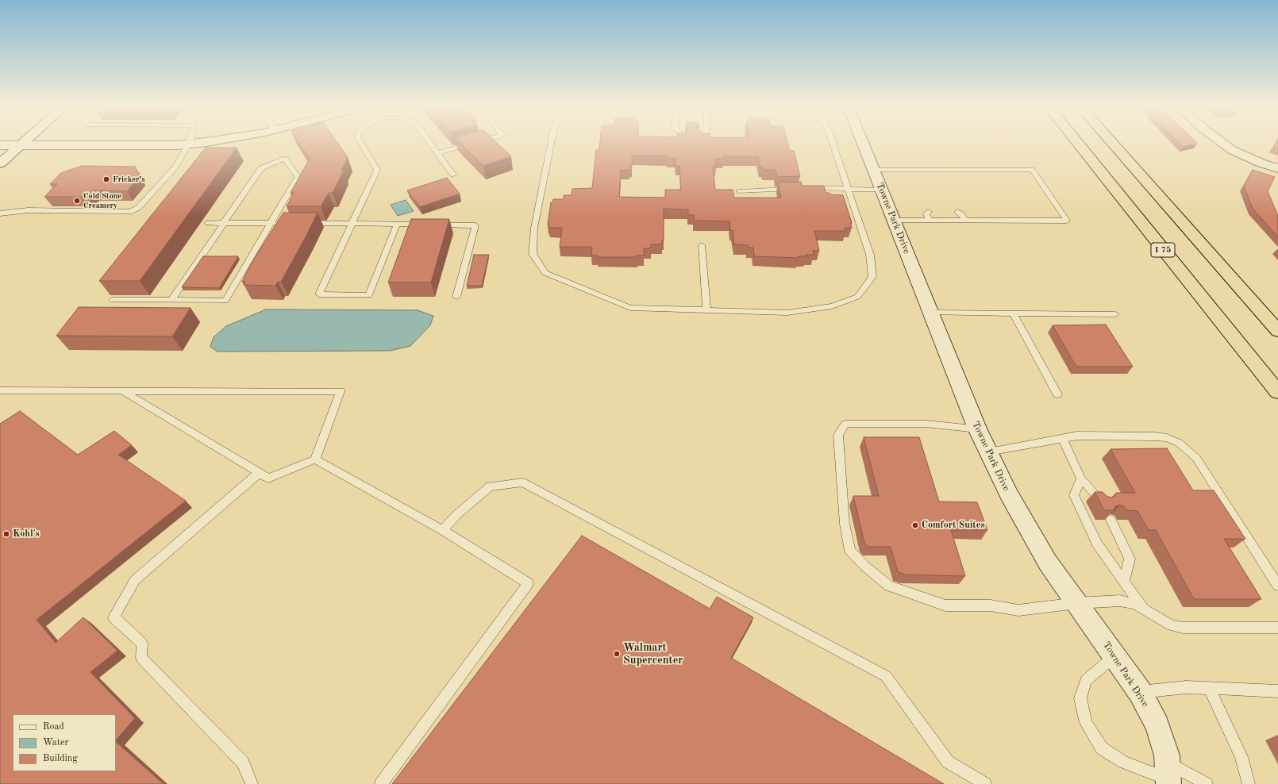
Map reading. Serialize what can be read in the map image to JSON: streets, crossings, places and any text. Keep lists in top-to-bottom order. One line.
{"streets":{"highway":["I 75"],"street":["Towne Park Drive"]},"places":["Fricker’s","Cold Stone Creamery","Comfort Suites","Kohl's","Walmart Supercenter"],"legend":["Road","Water","Building"]}
